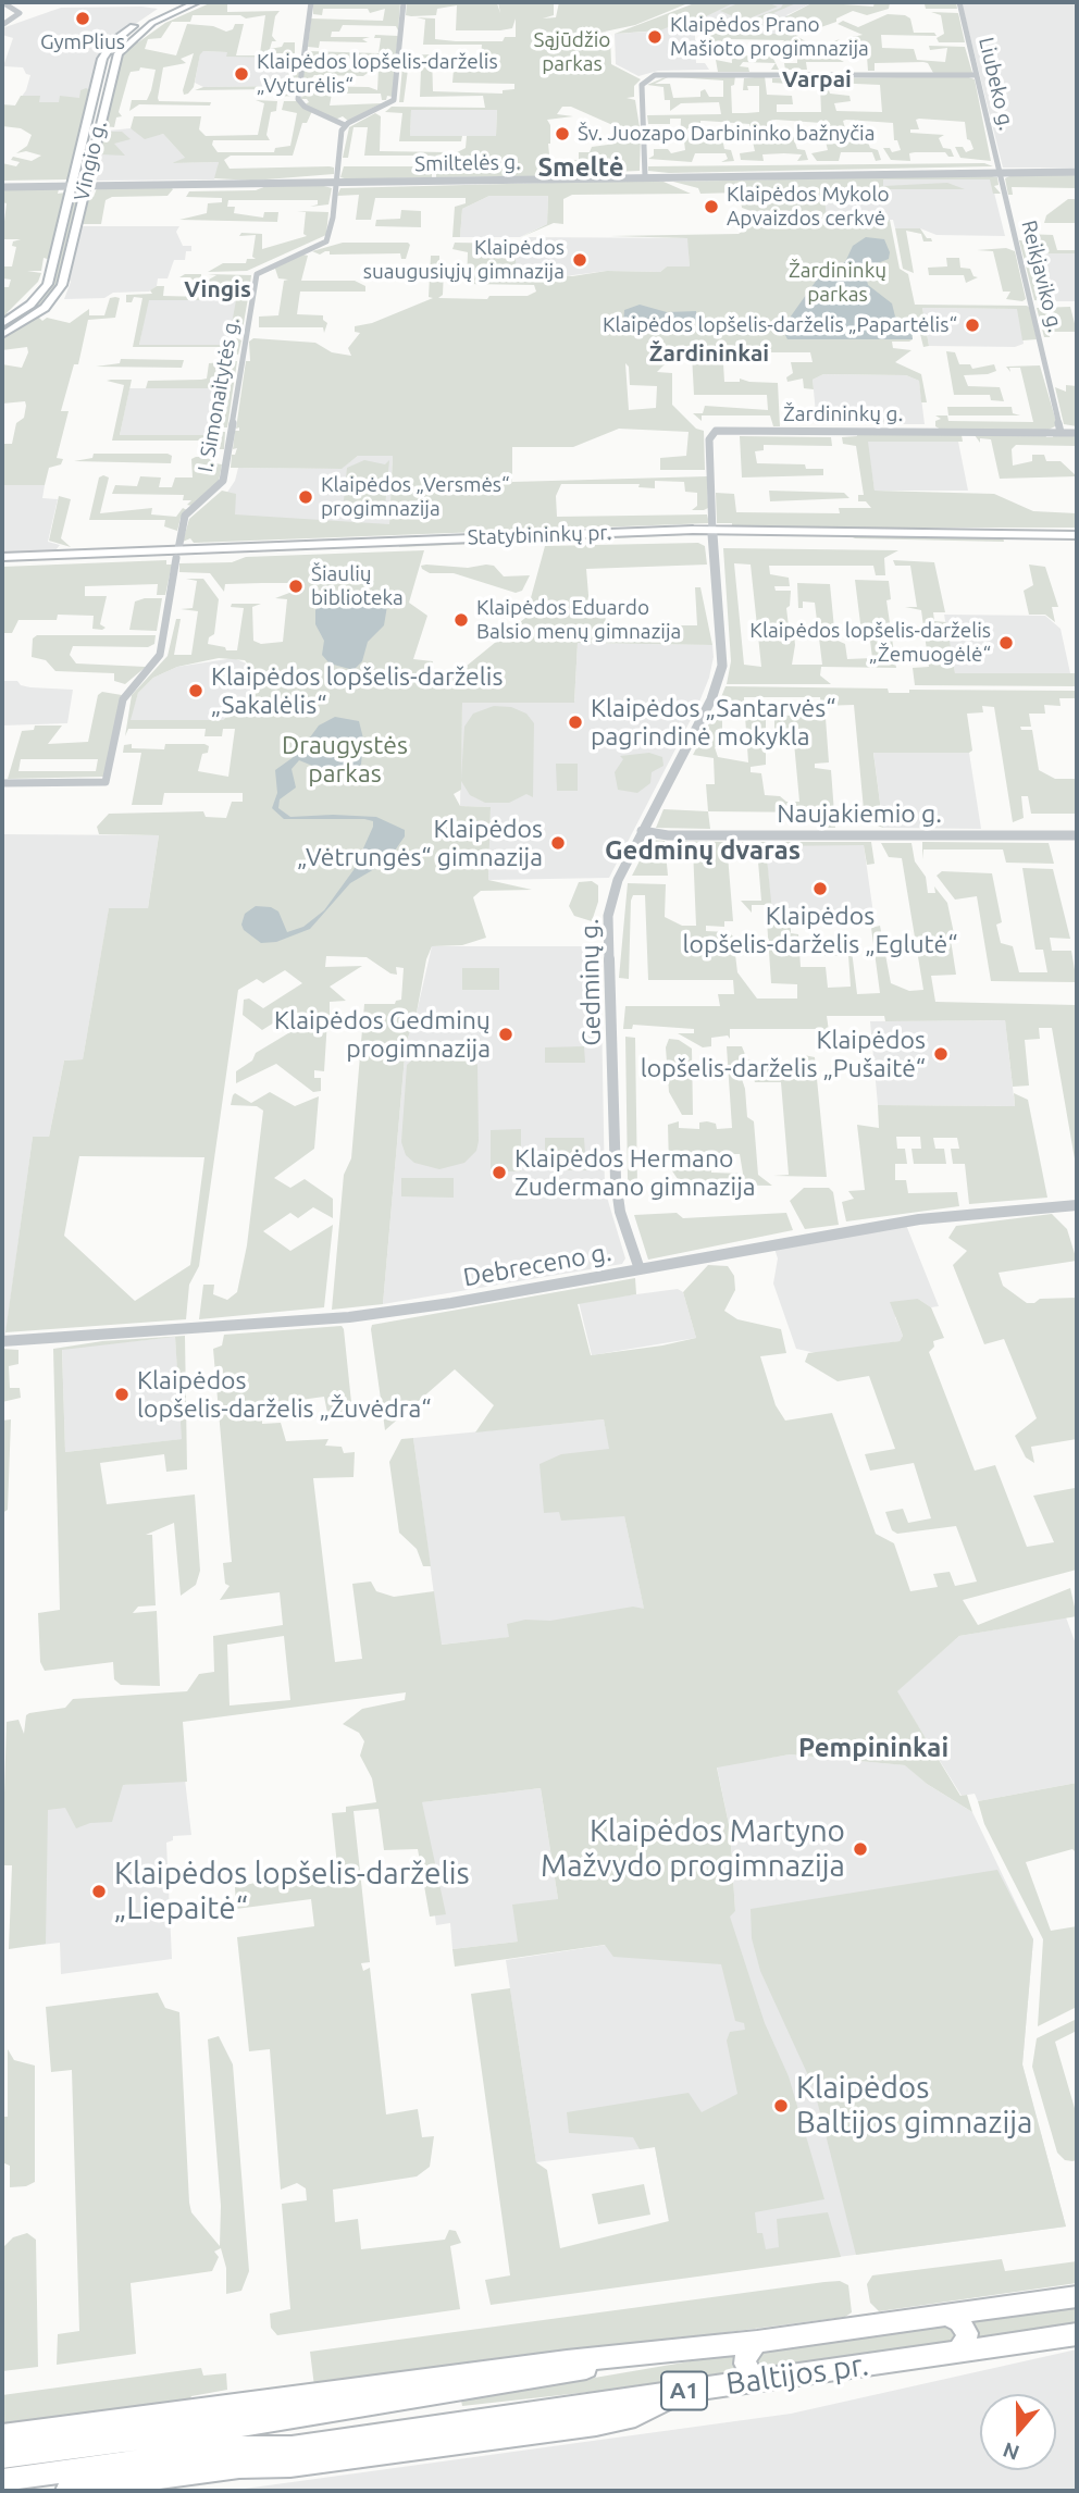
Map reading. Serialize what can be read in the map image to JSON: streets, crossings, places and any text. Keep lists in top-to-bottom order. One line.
{"streets":{"main road":["Vingio g.","Statybininkų pr.","Baltijos pr.","A1"],"street":["Liubeko g.","Smiltelės g.","Reikjaviko g.","I. Simonaitytės g.","Žardininkų g.","Naujakiemio g.","Gedminų g.","Debreceno g."]},"crossings":[["Liubeko g.","Smiltelės g."],["Liubeko g.","Reikjaviko g."],["Vingio g.","Smiltelės g."],["Smiltelės g.","Reikjaviko g."],["Smiltelės g.","I. Simonaitytės g."],["Reikjaviko g.","Žardininkų g."],["I. Simonaitytės g.","Statybininkų pr."],["Žardininkų g.","Statybininkų pr."],["Žardininkų g.","Gedminų g."],["Statybininkų pr.","Gedminų g."],["Naujakiemio g.","Gedminų g."],["Gedminų g.","Debreceno g."],["Baltijos pr.","A1"]],"districts":["Varpai","Smeltė","Vingis","Žardininkai","Gedminų dvaras","Pempininkai"],"parks":["Sąjūdžio parkas","Žardininkų parkas","Draugystės parkas"],"places":["GymPlius","Klaipėdos Prano Mašioto progimnazija","Klaipėdos lopšelis-darželis „Vyturėlis“","Šv. Juozapo Darbininko bažnyčia","Klaipėdos Mykolo Apvaizdos cerkvė","Klaipėdos suaugusiųjų gimnazija","Klaipėdos lopšelis-darželis „Papartėlis“","Klaipėdos „Versmės“ progimnazija","Šiaulių biblioteka","Klaipėdos Eduardo Balsio menų gimnazija","Klaipėdos lopšelis-darželis „Žemuogėlė“","Klaipėdos lopšelis-darželis „Sakalėlis“","Klaipėdos „Santarvės“ pagrindinė mokykla","Klaipėdos „Vėtrungės“ gimnazija","Klaipėdos lopšelis-darželis „Eglutė“","Klaipėdos Gedminų progimnazija","Klaipėdos lopšelis-darželis „Pušaitė“","Klaipėdos Hermano Zudermano gimnazija","Klaipėdos lopšelis-darželis „Žuvėdra“","Klaipėdos Martyno Mažvydo progimnazija","Klaipėdos lopšelis-darželis „Liepaitė“","Klaipėdos Baltijos gimnazija"],"north":"bottom"}
